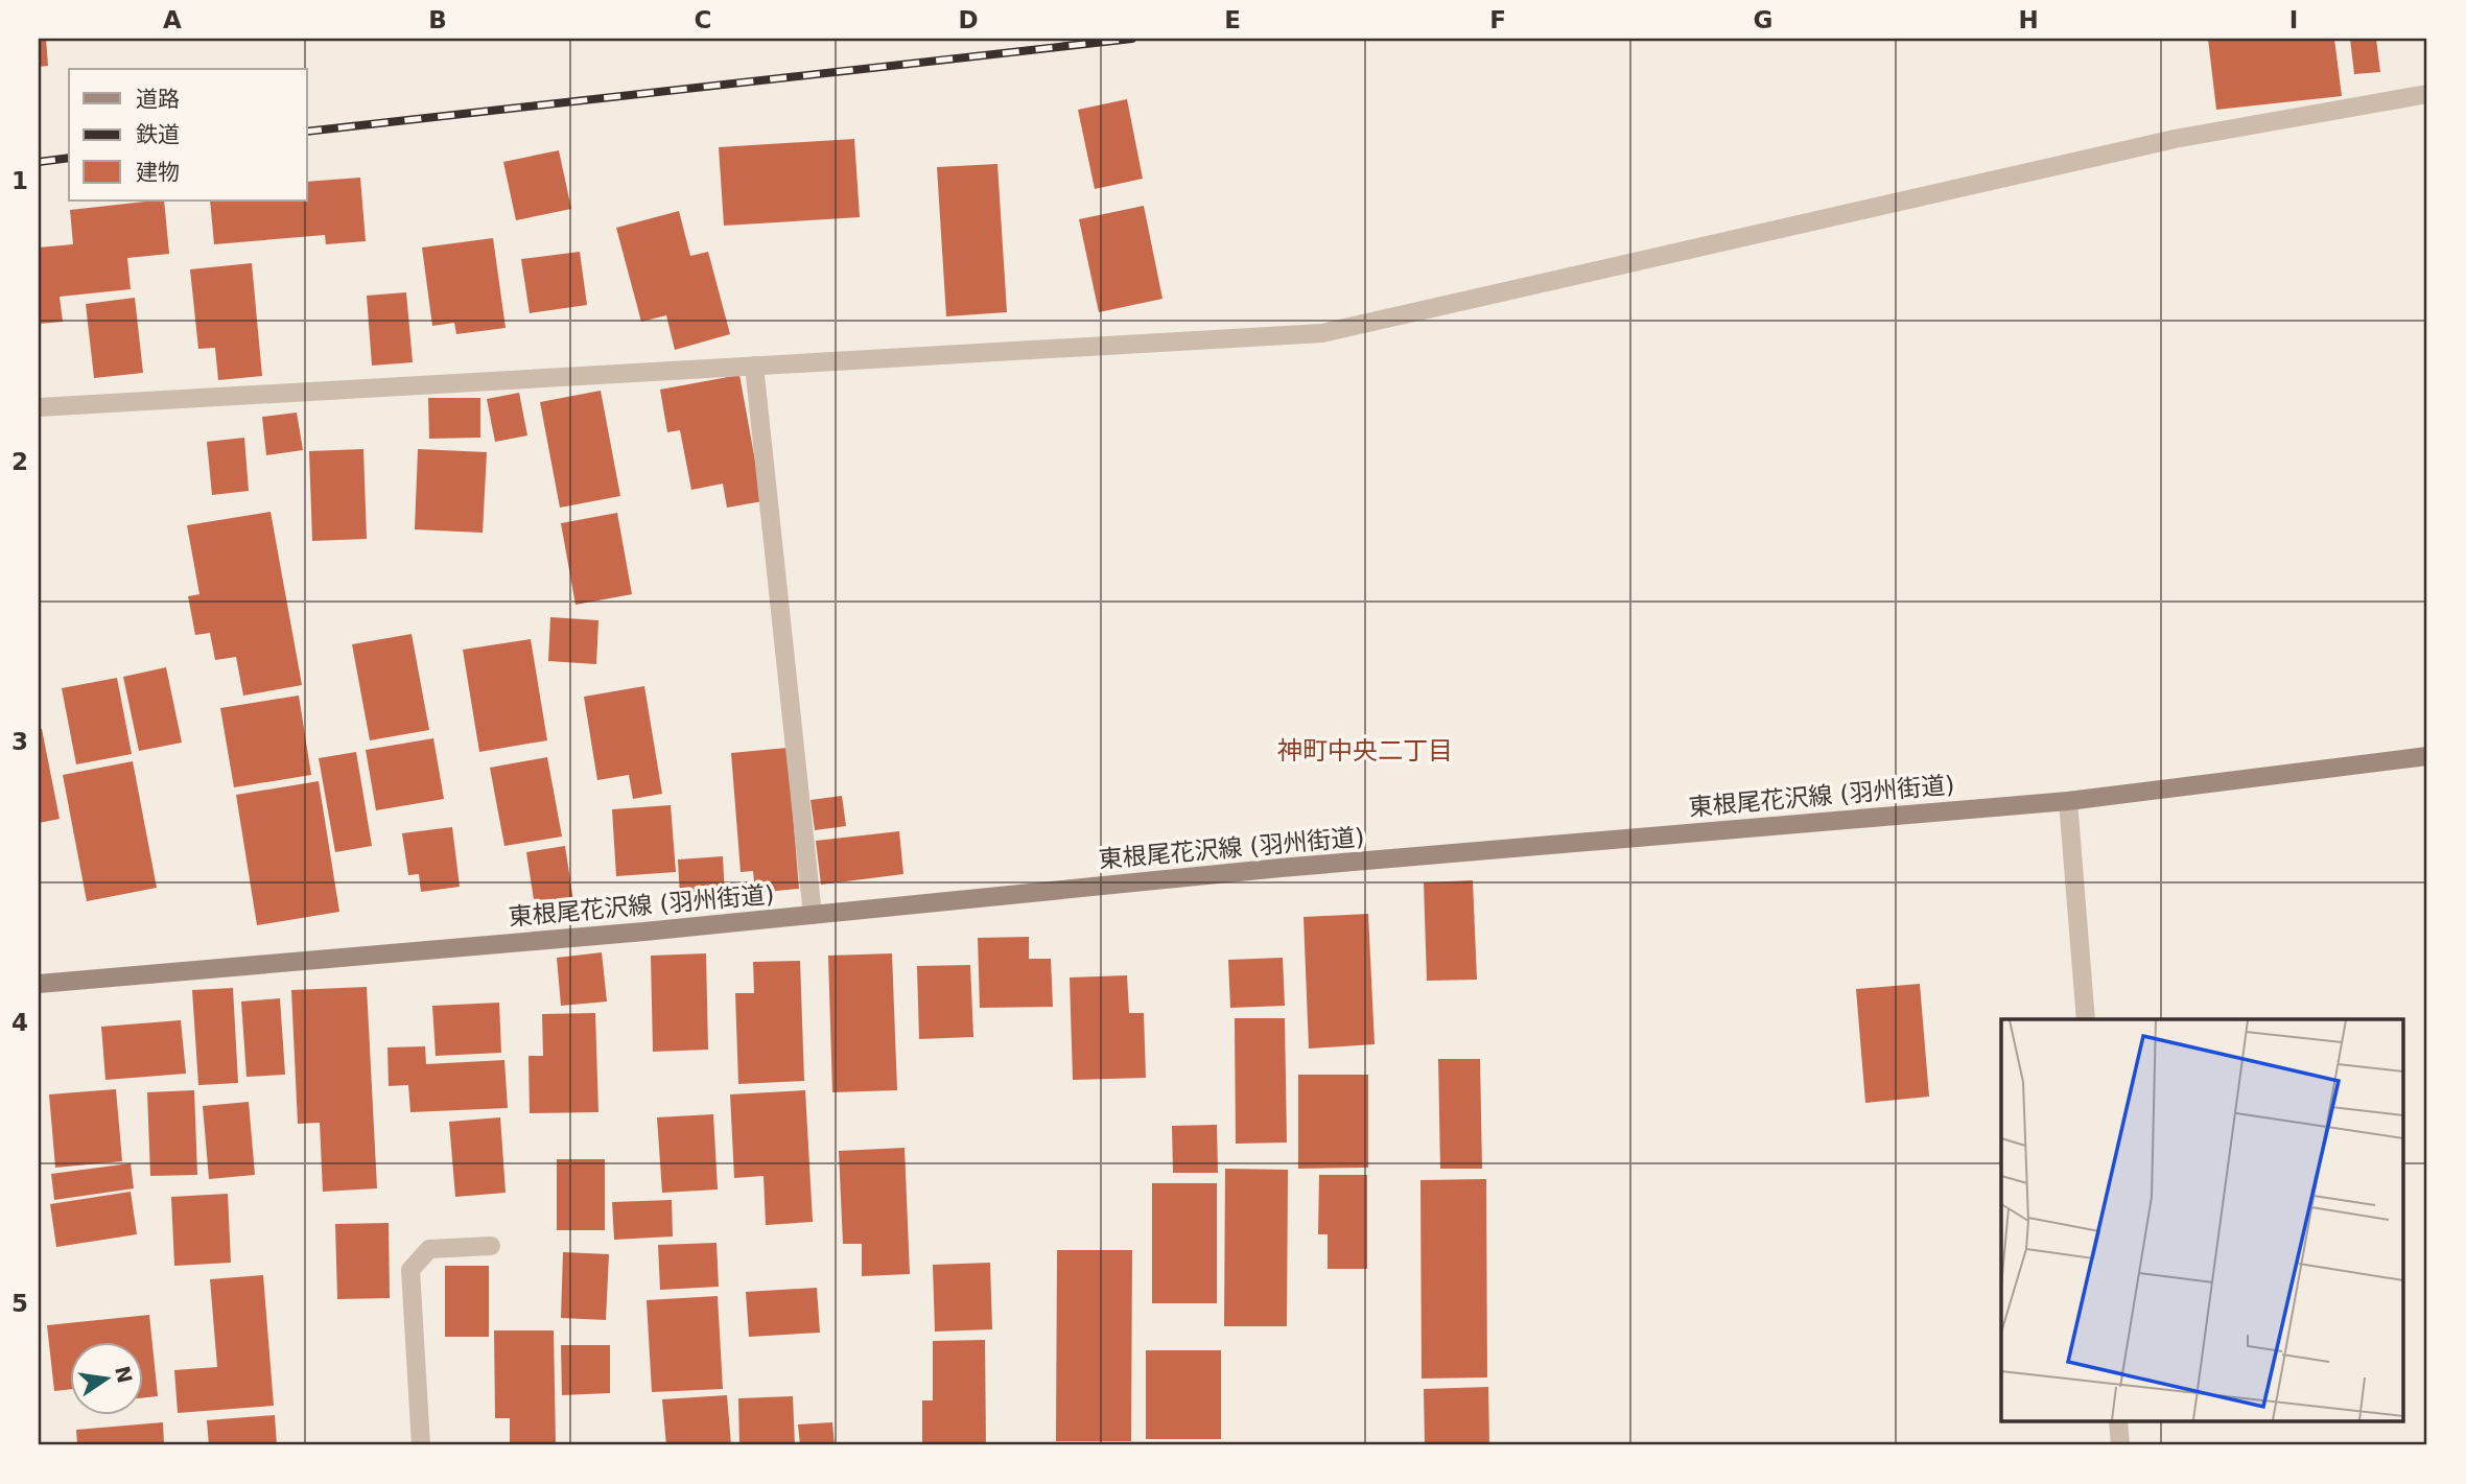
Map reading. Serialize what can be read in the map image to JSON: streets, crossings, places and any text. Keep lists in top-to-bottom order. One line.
{"streets":{"main road":["東根尾花沢線 (羽州街道)"]},"districts":["神町中央二丁目"],"legend":["道路","鉄道","建物"],"north":"right","grid":{"columns":["A","B","C","D","E","F","G","H","I"],"rows":["1","2","3","4","5"]}}
